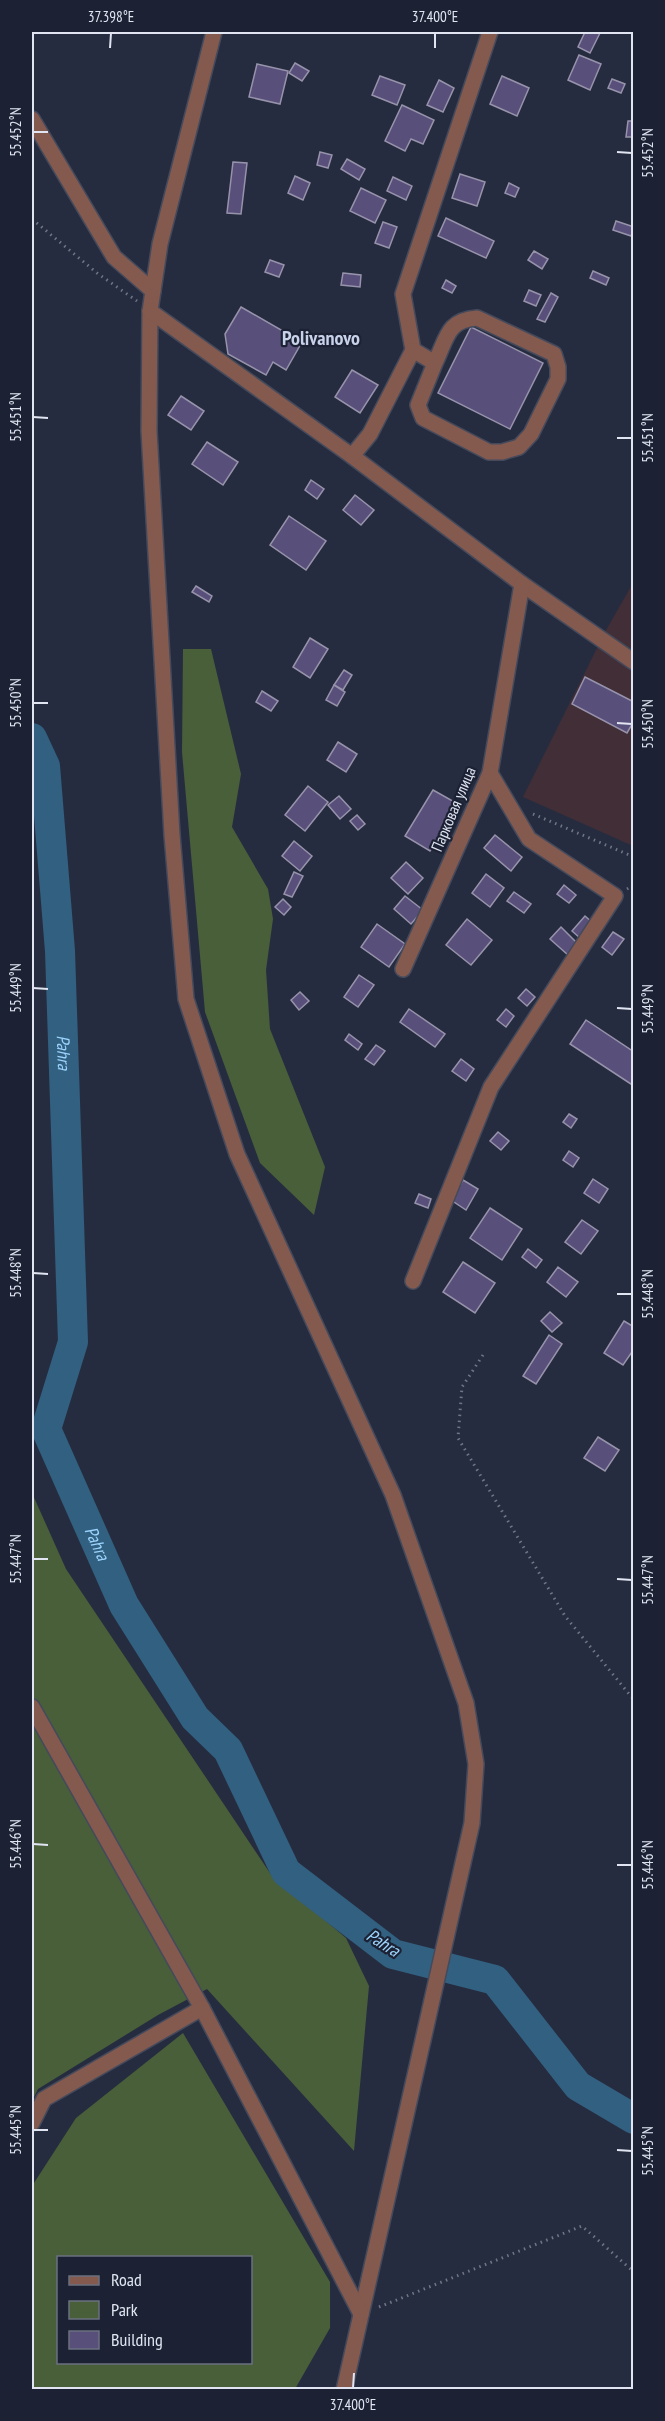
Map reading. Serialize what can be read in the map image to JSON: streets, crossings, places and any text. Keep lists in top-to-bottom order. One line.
{"streets":{"street":["Парковая улица"]},"districts":["Polivanovo"],"water":["Pahra"],"legend":["Road","Park","Building"],"coordinates":["37.398°E","37.400°E","55.452°N","55.451°N","55.450°N","55.449°N","55.448°N","55.447°N","55.446°N","55.445°N"]}
